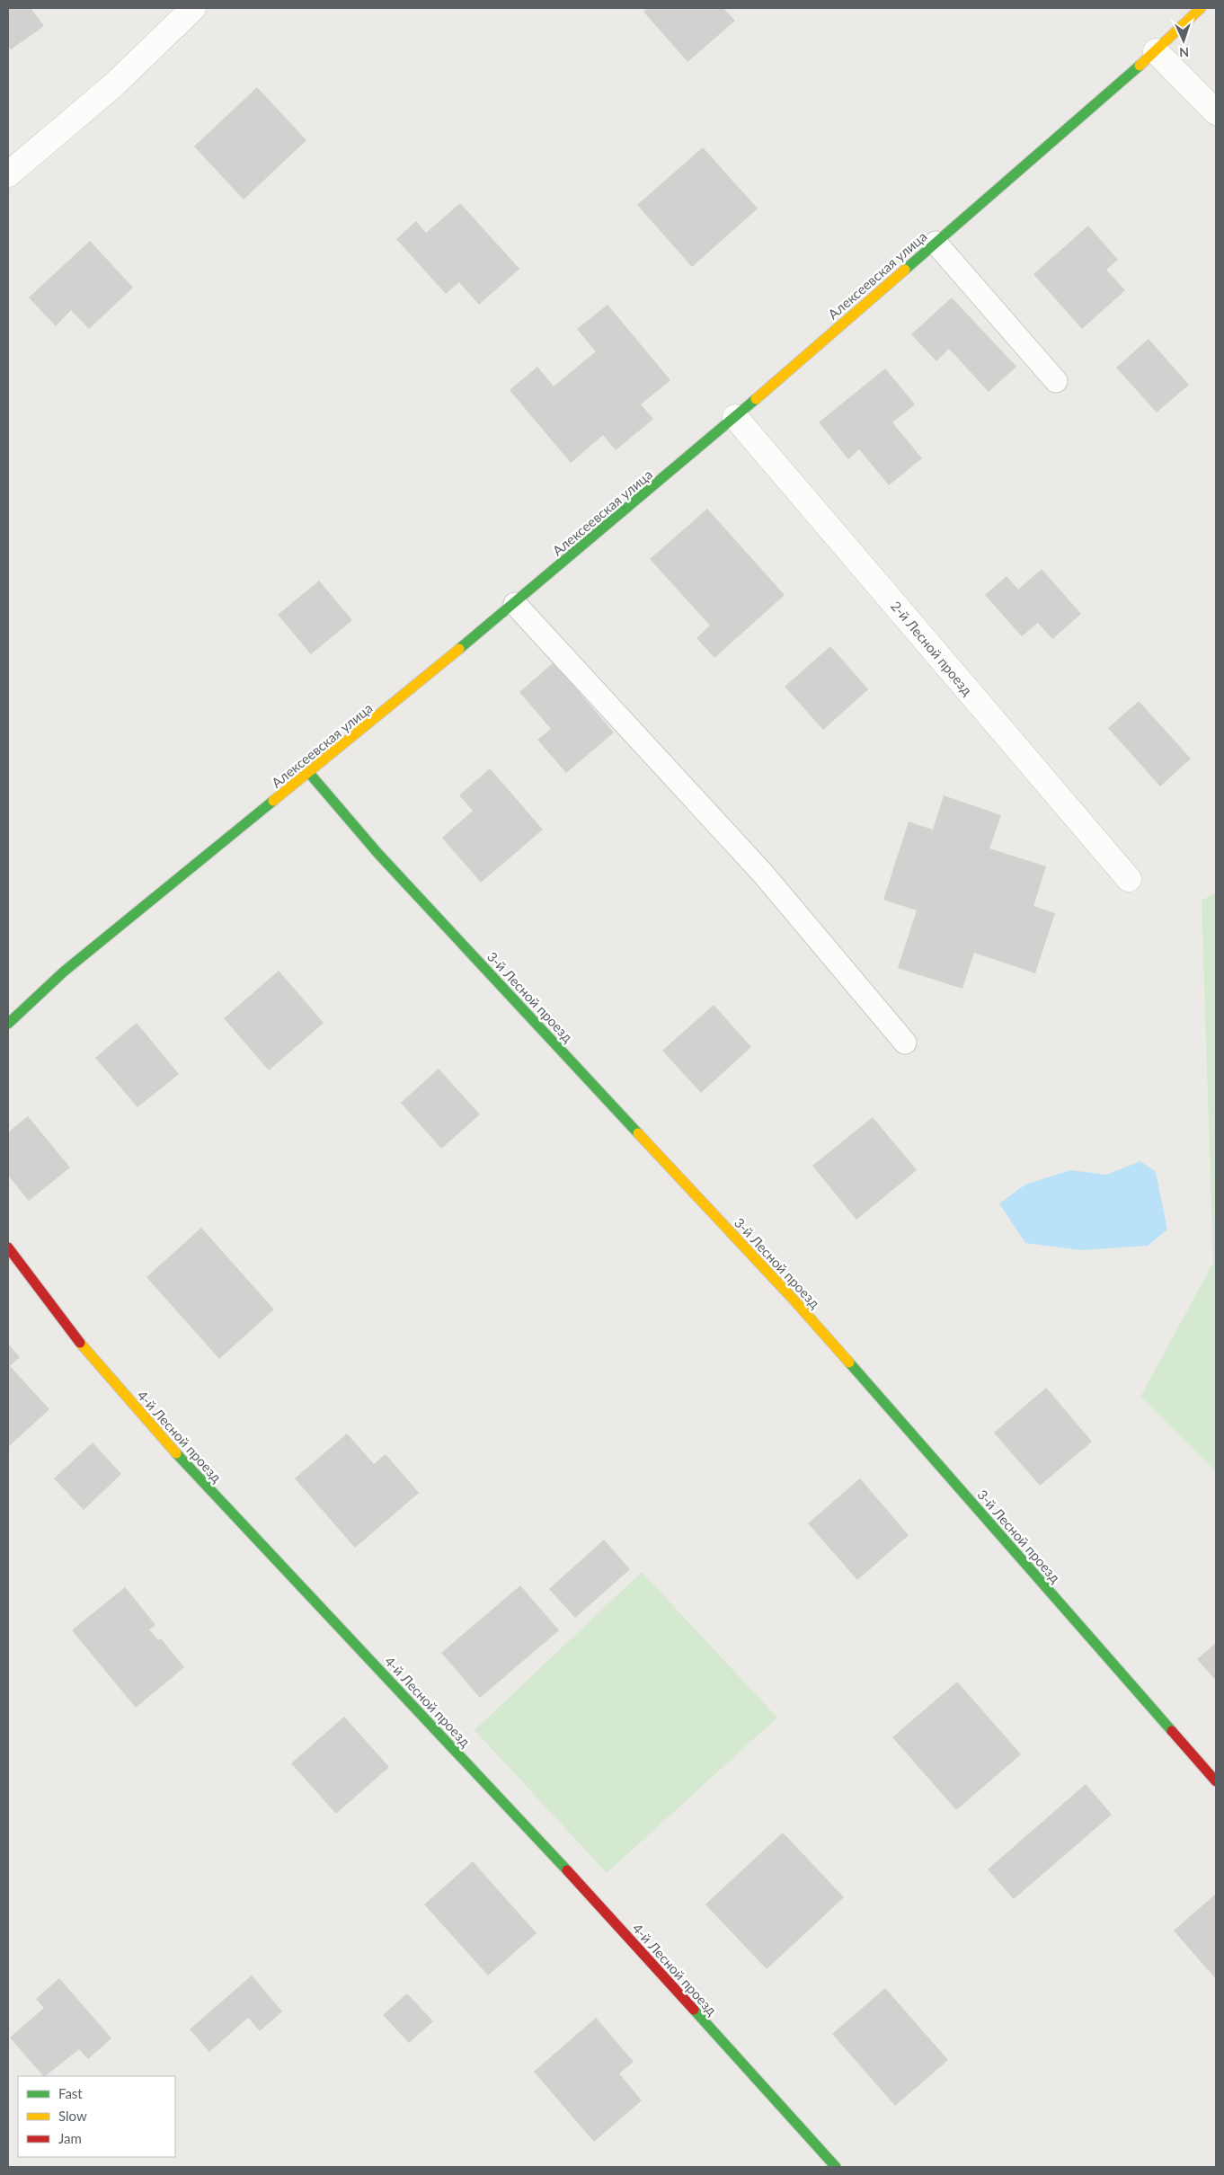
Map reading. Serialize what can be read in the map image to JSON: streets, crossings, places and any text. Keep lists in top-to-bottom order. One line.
{"streets":{"street":["Алексеевская улица","2-й Лесной проезд","3-й Лесной проезд","4-й Лесной проезд"]},"crossings":[["Алексеевская улица","2-й Лесной проезд"],["Алексеевская улица","3-й Лесной проезд"]],"legend":["Fast","Slow","Jam"],"north":"bottom"}
